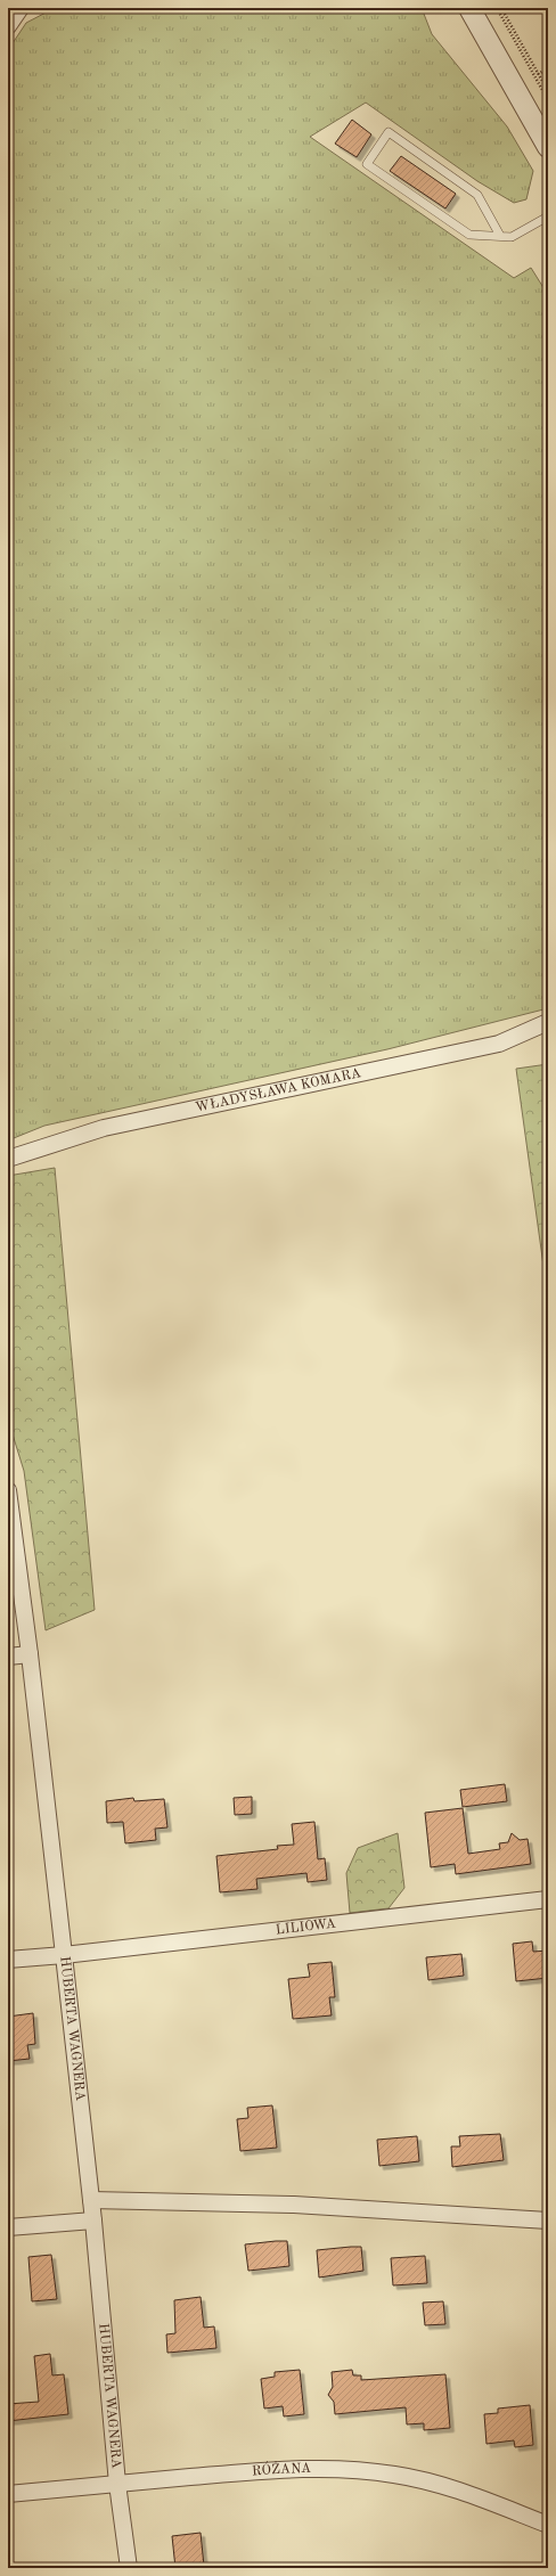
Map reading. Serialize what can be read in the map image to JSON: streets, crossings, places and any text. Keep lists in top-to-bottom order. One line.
{"streets":{"street":["WŁADYSŁAWA KOMARA","LILIOWA","HUBERTA WAGNERA","RÓŻANA"]},"crossings":[["LILIOWA","HUBERTA WAGNERA"],["HUBERTA WAGNERA","RÓŻANA"]]}
